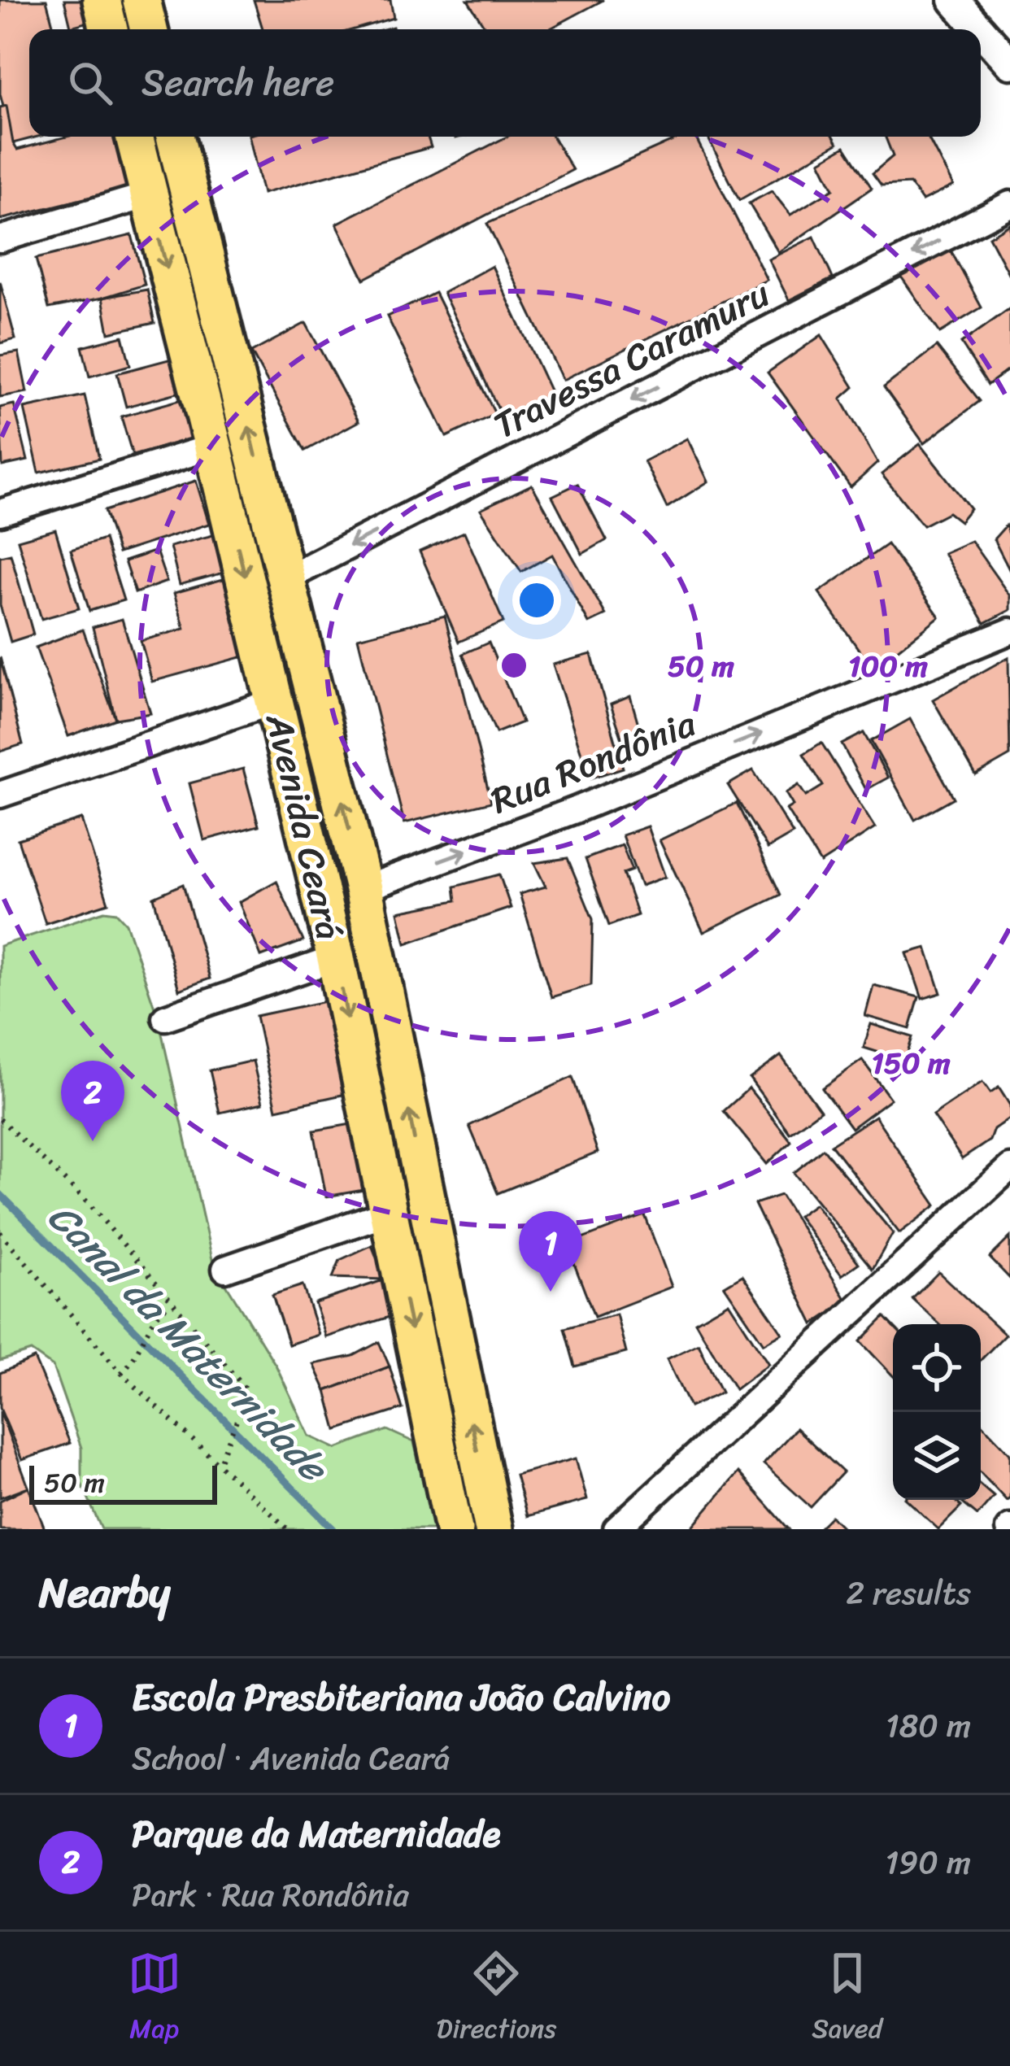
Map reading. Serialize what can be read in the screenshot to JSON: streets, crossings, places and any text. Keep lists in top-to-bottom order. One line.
{"streets":{"main road":["Avenida Ceará"],"street":["Travessa Caramuru","Rua Rondônia"]},"crossings":[["Travessa Caramuru","Avenida Ceará"],["Rua Rondônia","Avenida Ceará"]],"one_way":["Travessa Caramuru","Rua Rondônia"],"water":["Canal da Maternidade"],"scale_bar":"50 m","page":{"search":"Search here","pins":["2","1"],"scale":"50 m","heading":["Nearby","2 results"],"list":[{"mark":"1","name":"Escola Presbiteriana João Calvino","note":"School · Avenida Ceará","value":"180 m"},{"mark":"2","name":"Parque da Maternidade","note":"Park · Rua Rondônia","value":"190 m"}],"nav":["Map","Directions","Saved"]},"rings":["50 m","100 m","150 m"]}
